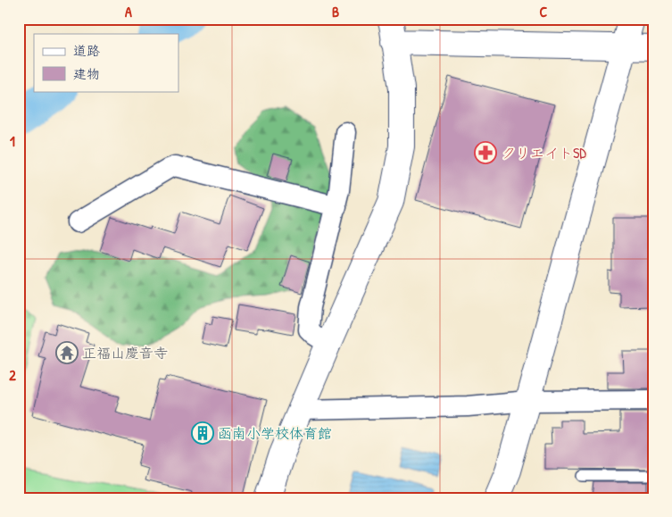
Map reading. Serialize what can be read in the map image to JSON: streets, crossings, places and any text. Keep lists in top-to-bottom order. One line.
{"places":{"pharmacy":["クリエイトSD"],"temple":["正福山慶音寺"],"building":["函南小学校体育館"]},"legend":["道路","建物"],"grid":{"columns":["A","B","C"],"rows":["1","2"]}}
